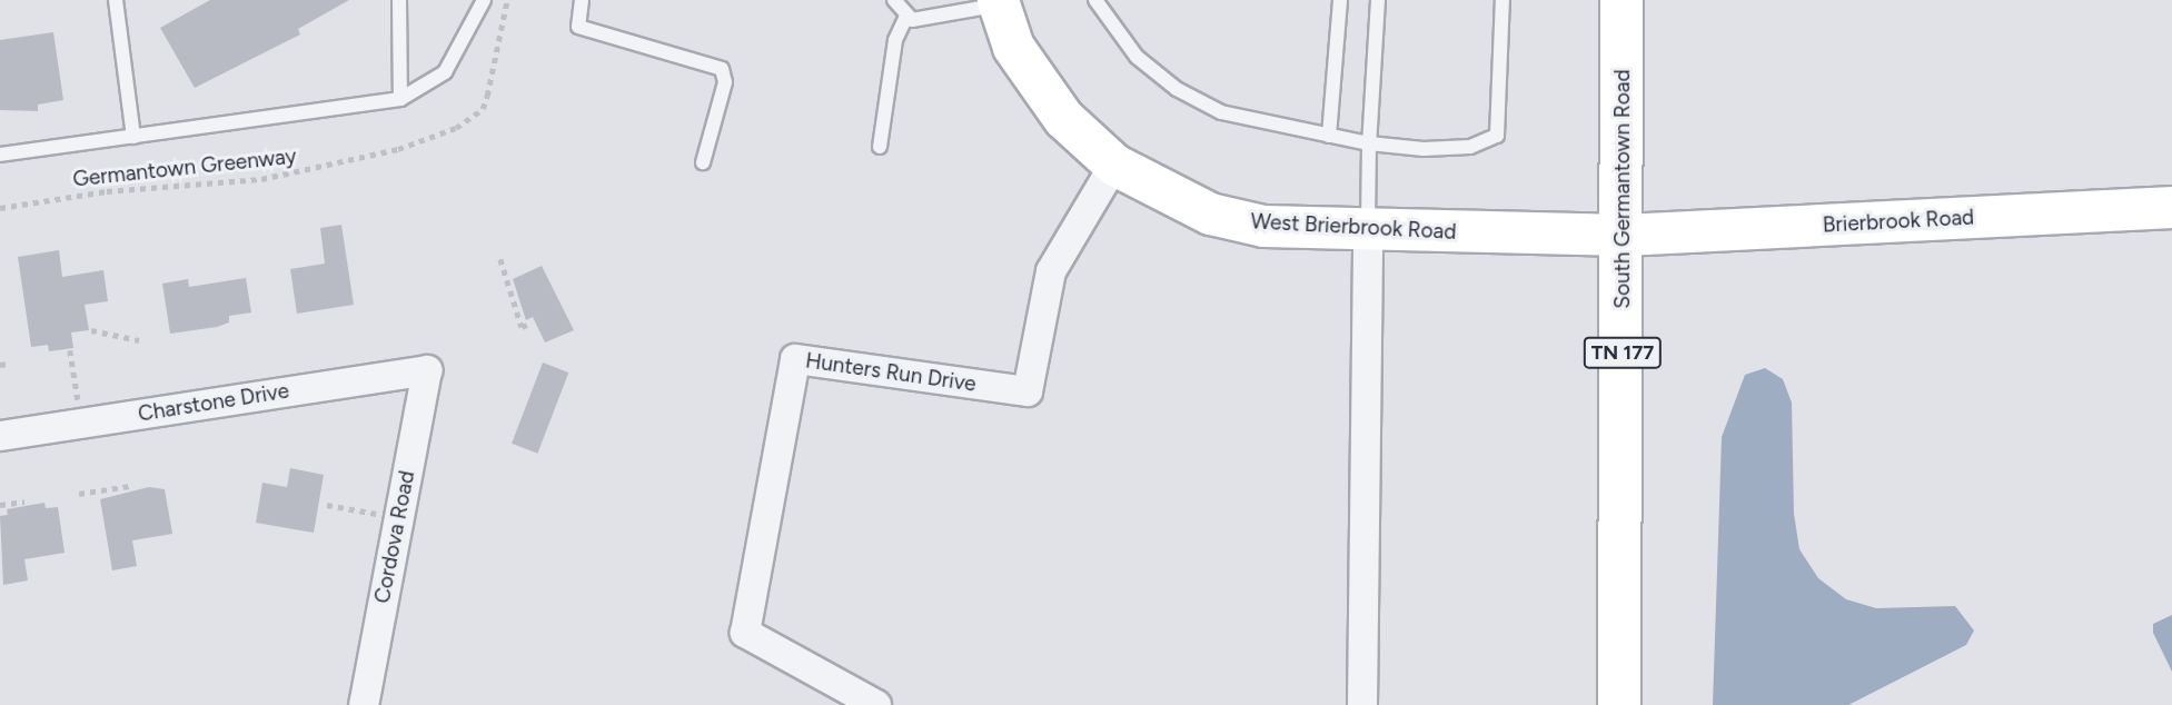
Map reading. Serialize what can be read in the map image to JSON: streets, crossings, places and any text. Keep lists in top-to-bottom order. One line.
{"streets":{"main road":["South Germantown Road","TN 177"],"street":["Brierbrook Road","West Brierbrook Road","Hunters Run Drive","Charstone Drive","Cordova Road"],"path":["Germantown Greenway"]},"crossings":[["South Germantown Road","Brierbrook Road"],["South Germantown Road","West Brierbrook Road"],["Brierbrook Road","West Brierbrook Road"],["West Brierbrook Road","Hunters Run Drive"],["Charstone Drive","Cordova Road"]]}
